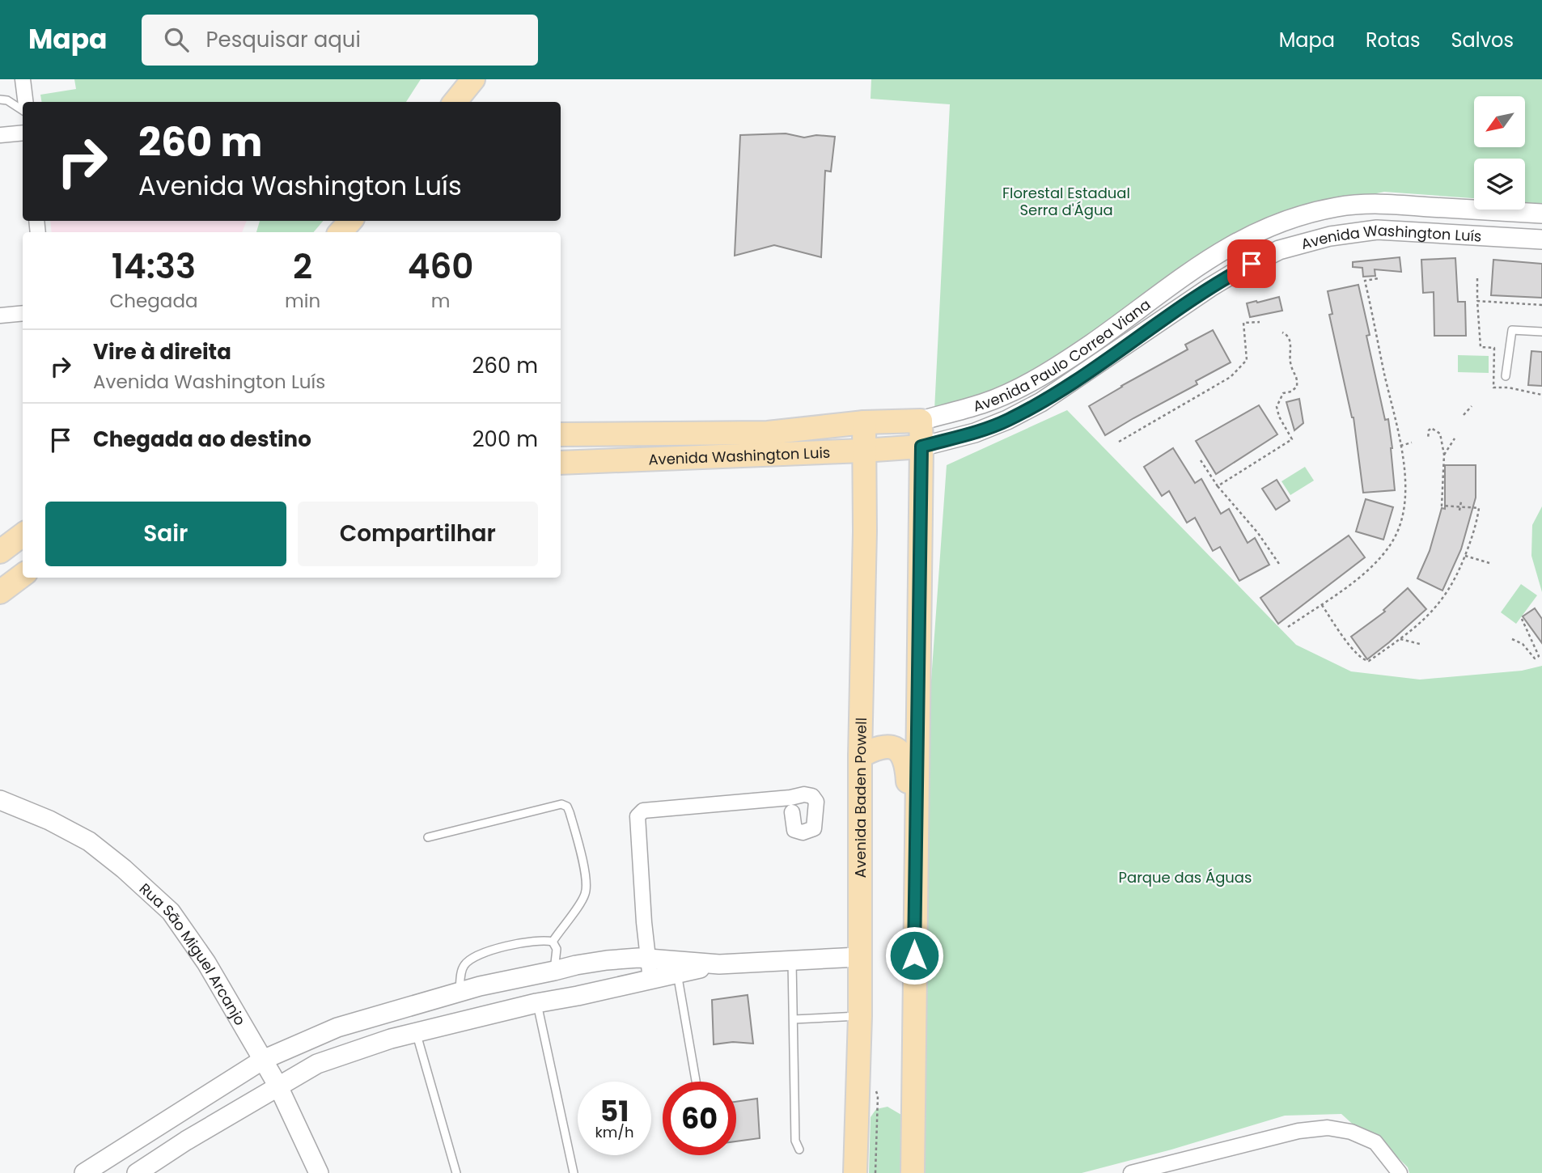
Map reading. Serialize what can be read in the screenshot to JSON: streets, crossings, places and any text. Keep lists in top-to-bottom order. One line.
{"streets":{"main road":["Avenida Paulo Correa Viana","Avenida Washington Luis","Avenida Baden Powell"],"street":["Avenida Washington Luís","Rua São Miguel Arcanjo"]},"crossings":[["Avenida Washington Luís","Avenida Washington Luis"],["Avenida Paulo Correa Viana","Avenida Baden Powell"],["Avenida Washington Luis","Avenida Baden Powell"]],"parks":["Florestal Estadual Serra d'Água","Parque das Águas"],"north":"bottom left","page":{"header":"Mapa","search":"Pesquisar aqui","nav":["Mapa","Rotas","Salvos"],"turn":["260 m","Avenida Washington Luís"],"eta":["14:33","Chegada","2","min","460","m"],"list":[{"name":"Vire à direita","note":"Avenida Washington Luís","value":"260 m"},{"name":"Chegada ao destino","value":"200 m"}],"buttons":["Sair","Compartilhar"],"speed":"51 km/h","limit":"60"}}
